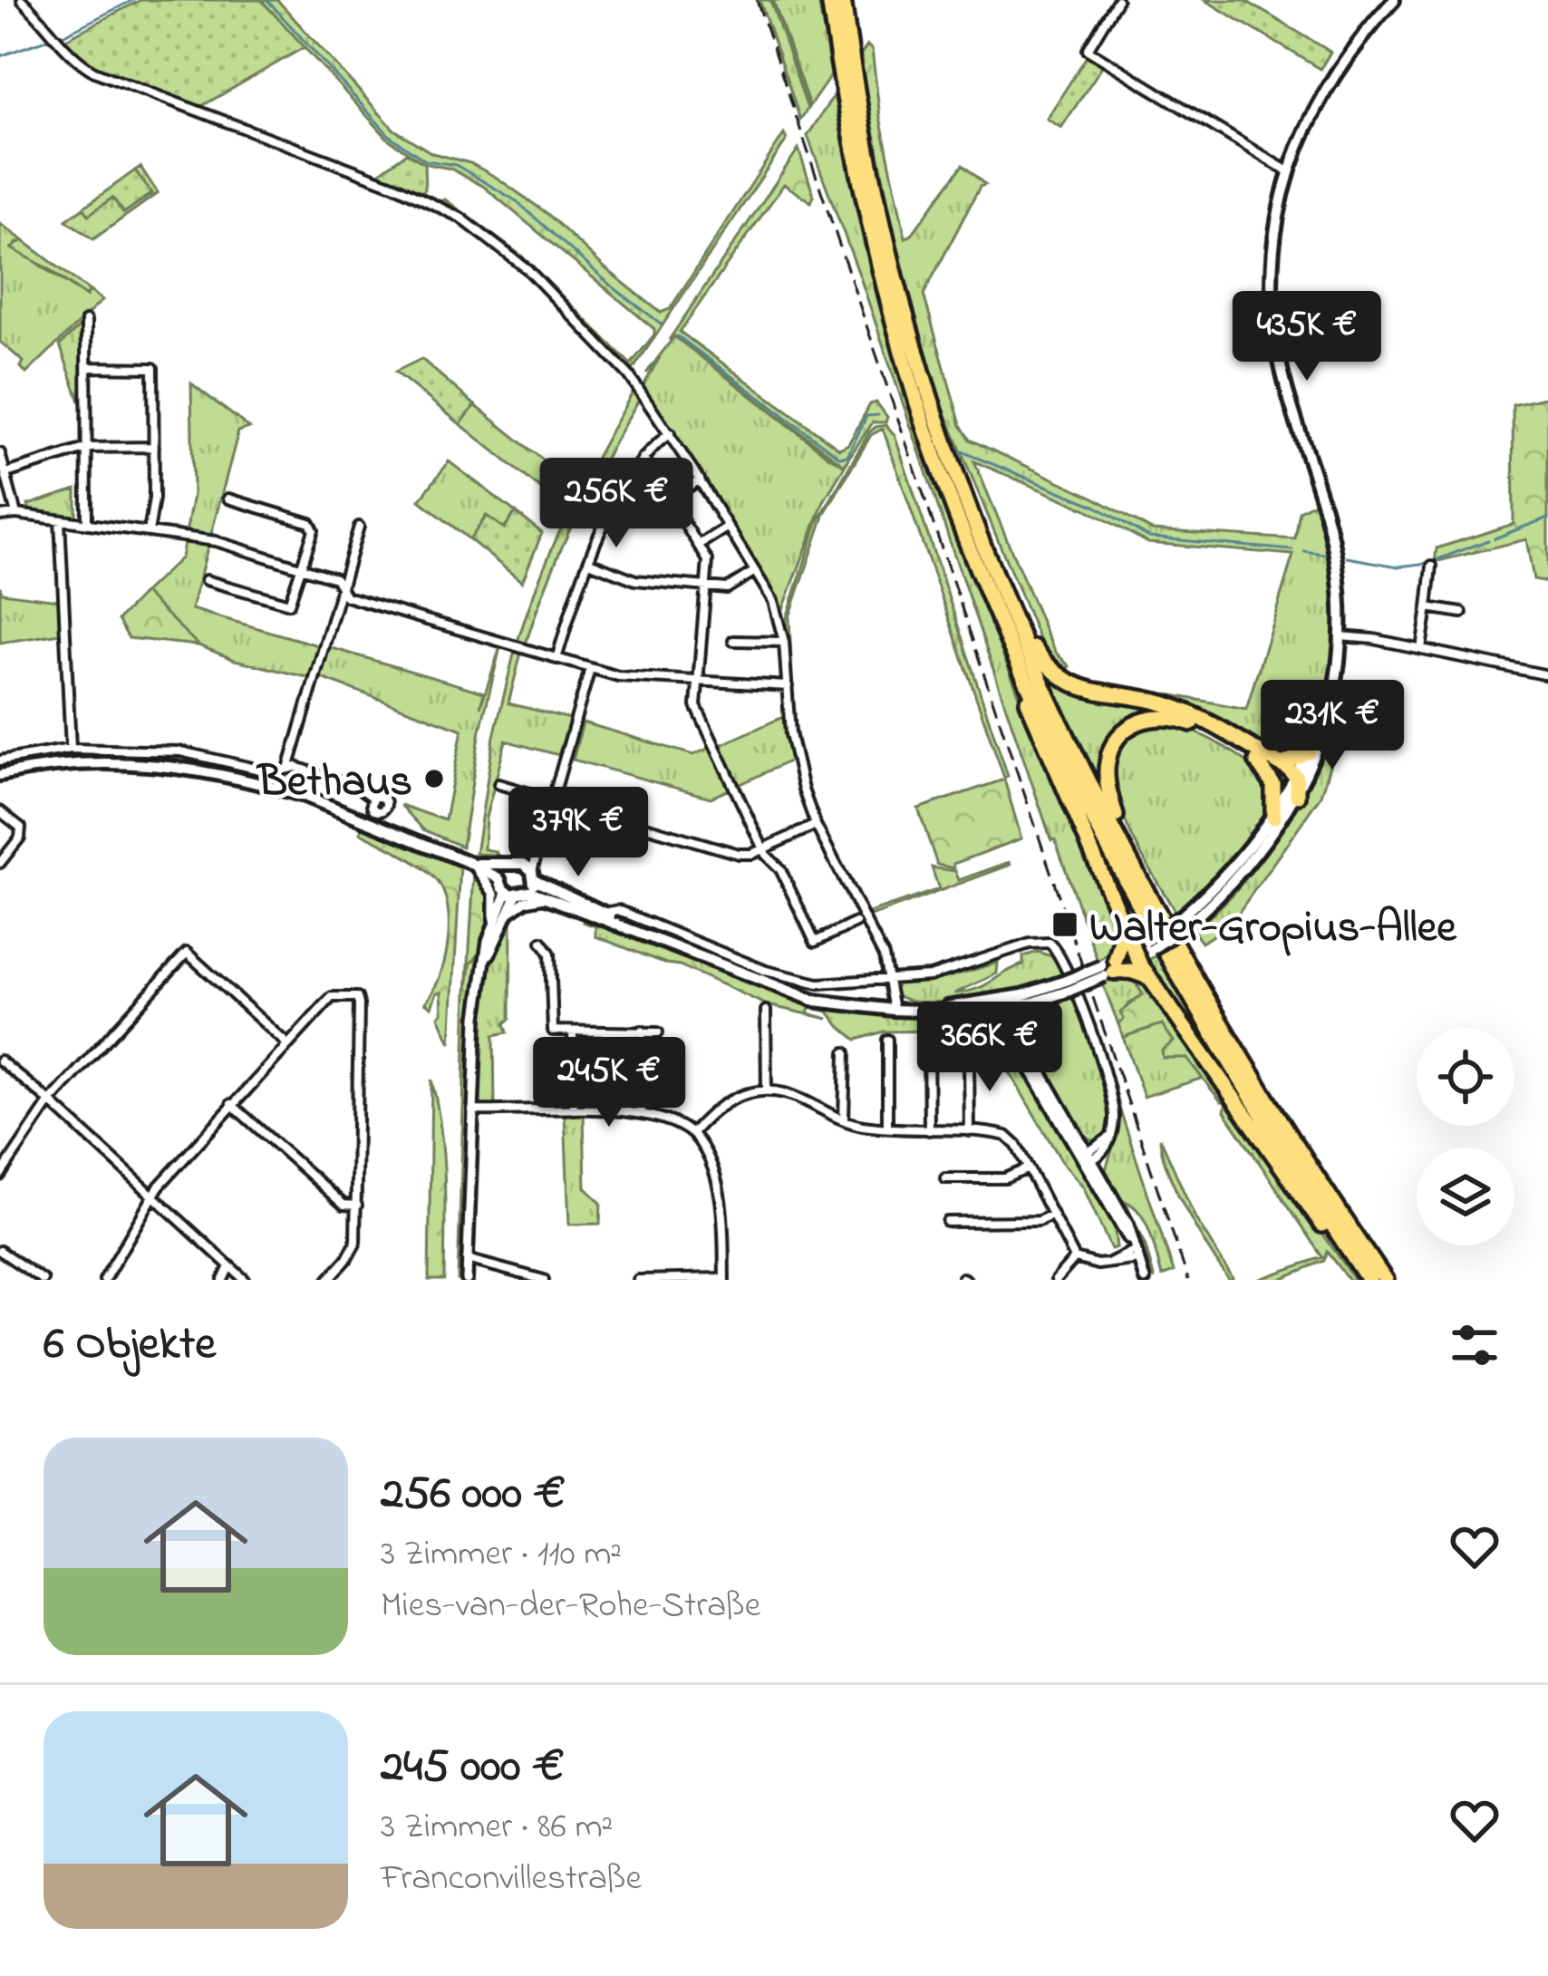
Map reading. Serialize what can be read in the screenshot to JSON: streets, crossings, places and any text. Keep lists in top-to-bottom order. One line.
{"places":{"other":["Bethaus"],"transit":["Walter-Gropius-Allee"]},"page":{"price":["435K €","256K €","231K €","379K €","366K €","245K €"],"heading":"6 Objekte","list":[{"name":"256 000 €","note":"3 Zimmer · 110 m² · Mies-van-der-Rohe-Straße"},{"name":"245 000 €","note":"3 Zimmer · 86 m² · Franconvillestraße"}]}}
